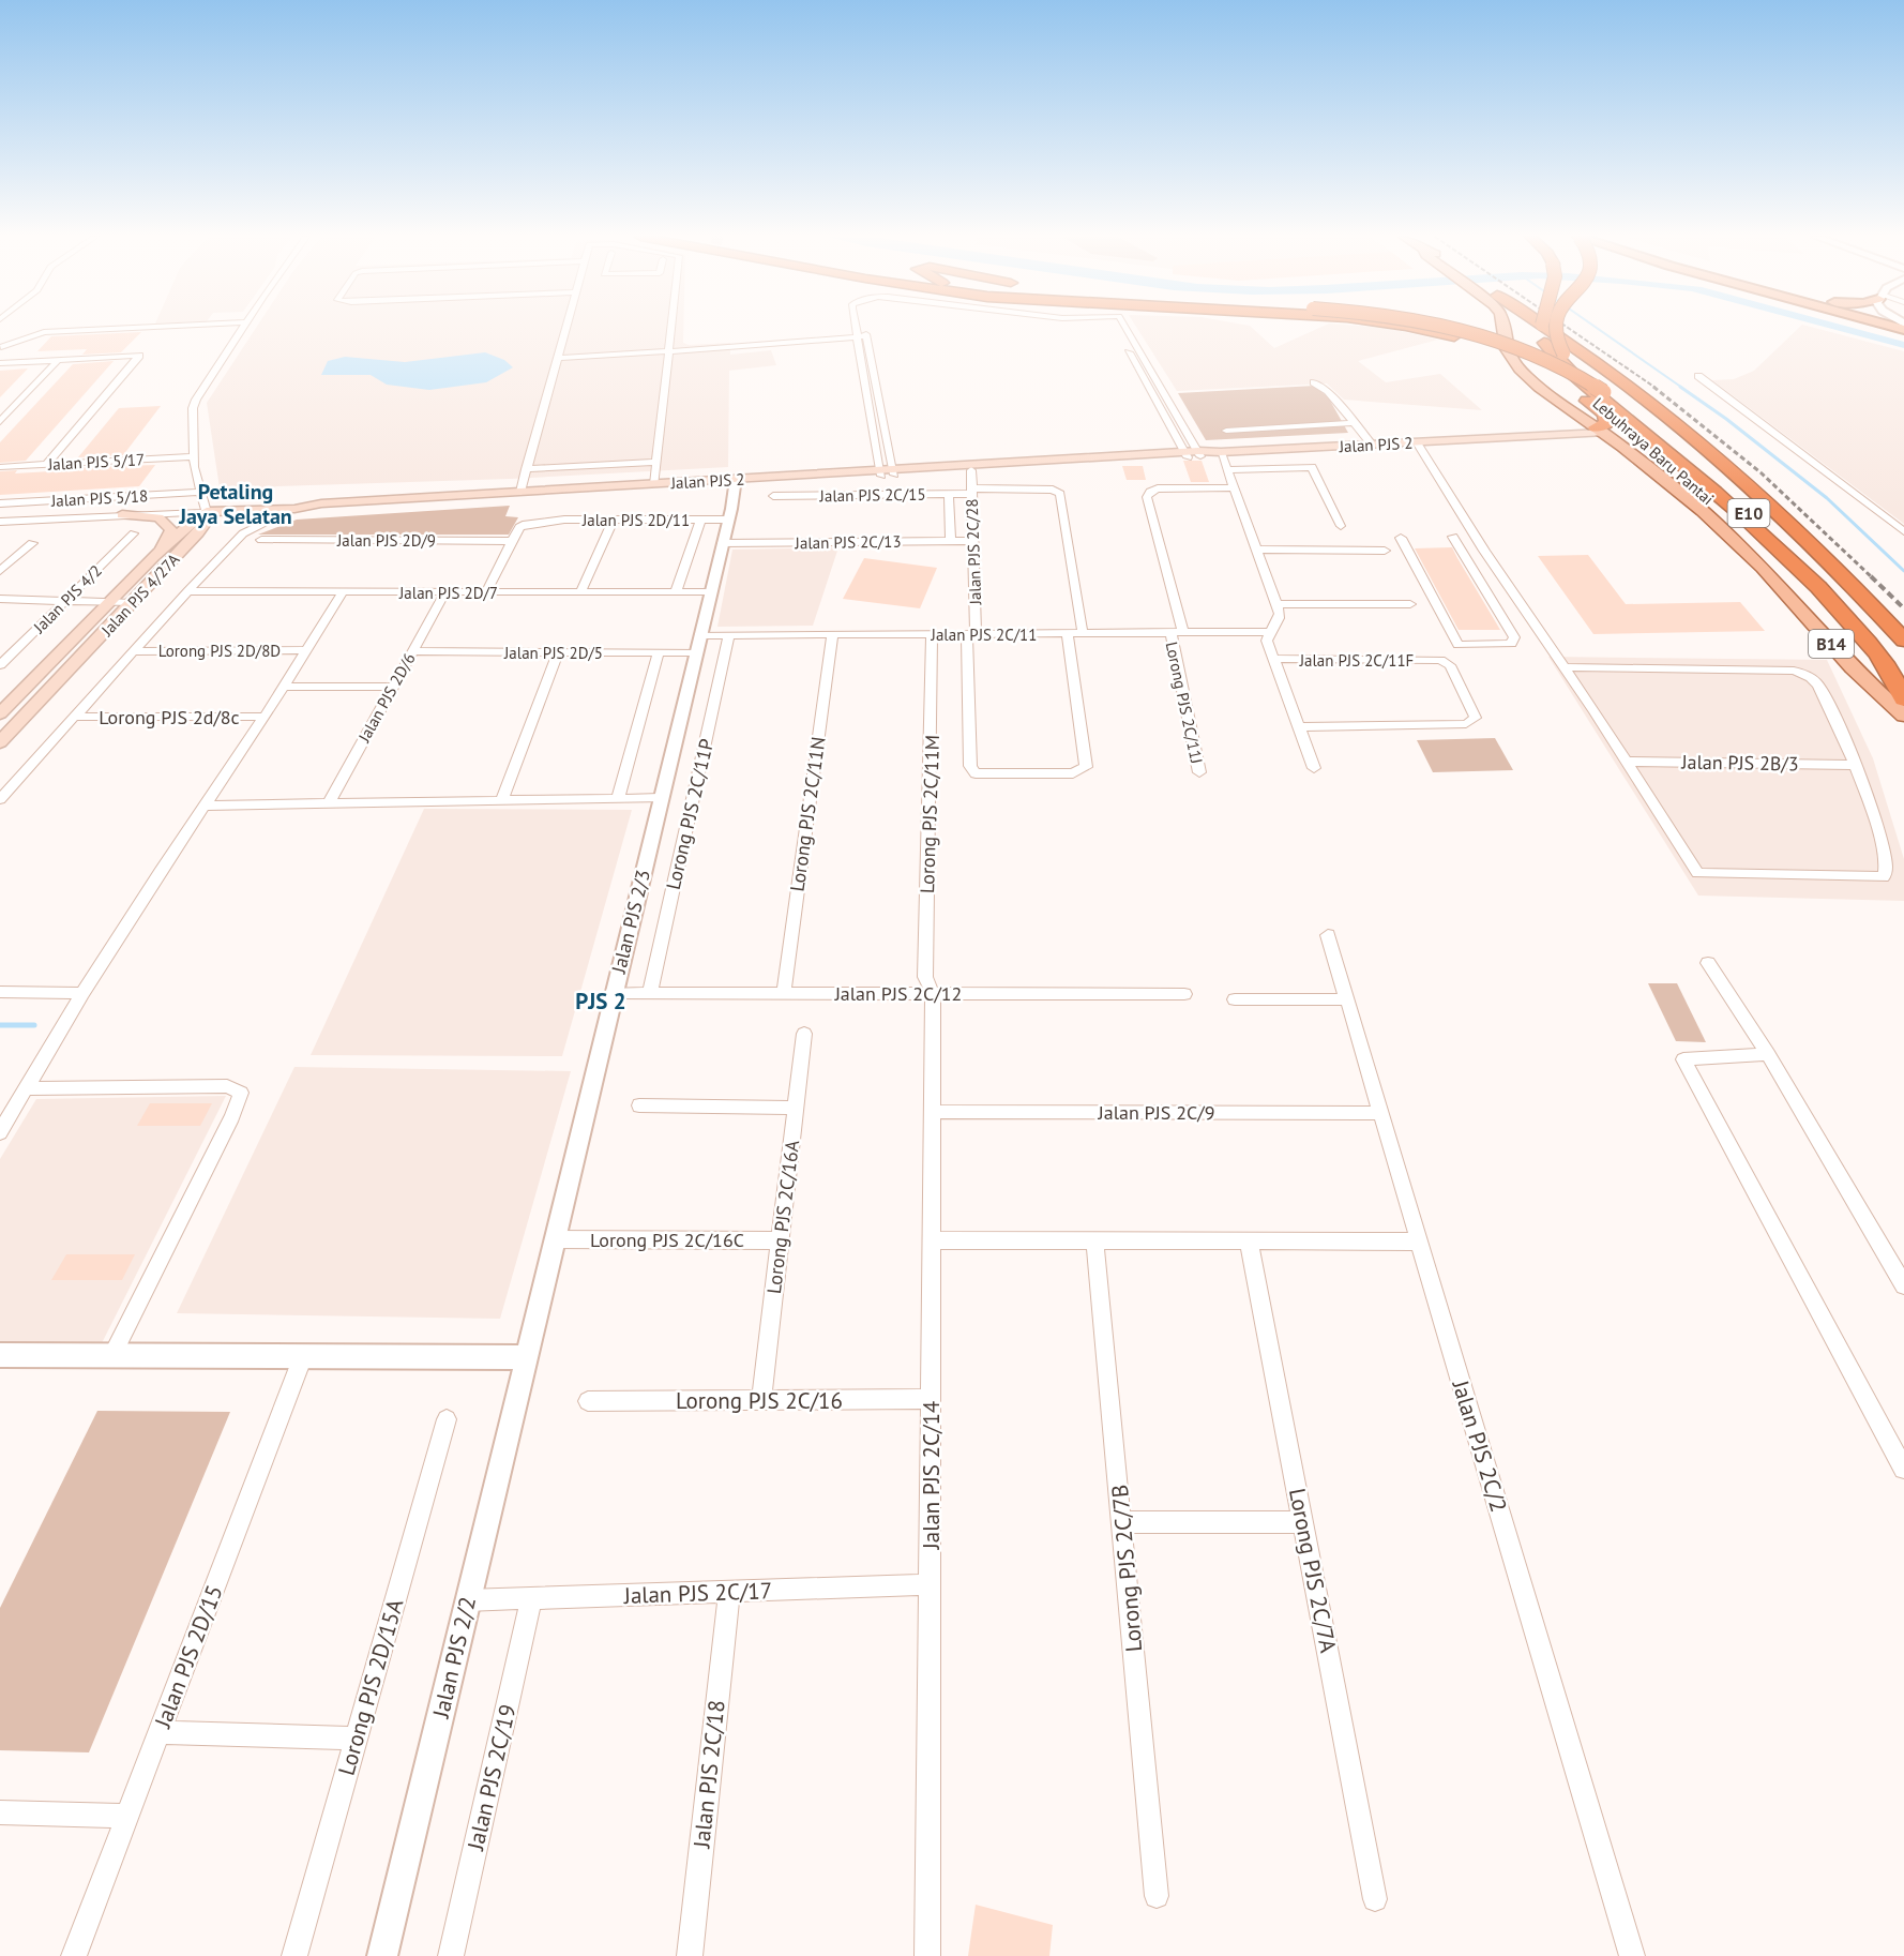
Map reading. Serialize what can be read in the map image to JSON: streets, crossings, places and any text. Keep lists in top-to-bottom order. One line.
{"streets":{"highway":["Lebuhraya Baru Pantai","E10"],"main road":["Jalan PJS 2","Jalan PJS 4/27A","B14"],"street":["Jalan PJS 5/17","Jalan PJS 2C/15","Jalan PJS 5/18","Jalan PJS 2D/11","Jalan PJS 2D/9","Jalan PJS 2C/13","Jalan PJS 2C/28","Jalan PJS 2D/7","Jalan PJS 4/2","Jalan PJS 2C/11","Lorong PJS 2D/8D","Jalan PJS 2D/5","Jalan PJS 2C/11F","Jalan PJS 2D/6","Lorong PJS 2C/11J","Lorong PJS 2d/8c","Jalan PJS 2B/3","Lorong PJS 2C/11P","Lorong PJS 2C/11N","Lorong PJS 2C/11M","Jalan PJS 2/3","Jalan PJS 2C/12","Jalan PJS 2C/9","Lorong PJS 2C/16A","Lorong PJS 2C/16C","Lorong PJS 2C/16","Jalan PJS 2C/2","Jalan PJS 2C/14","Lorong PJS 2C/7B","Lorong PJS 2C/7A","Jalan PJS 2C/17","Jalan PJS 2D/15","Jalan PJS 2/2","Lorong PJS 2D/15A","Jalan PJS 2C/18","Jalan PJS 2C/19"]},"crossings":[["Jalan PJS 2","Jalan PJS 2C/28"],["Jalan PJS 2","Jalan PJS 4/27A"],["Jalan PJS 2","B14"],["Jalan PJS 2","Jalan PJS 2/3"],["Jalan PJS 2C/15","Jalan PJS 2C/28"],["Jalan PJS 2C/15","Jalan PJS 2C/11"],["Jalan PJS 2D/11","Jalan PJS 2D/9"],["Jalan PJS 2D/11","Jalan PJS 2/3"],["Jalan PJS 2C/13","Jalan PJS 2C/28"],["Jalan PJS 2C/13","Jalan PJS 2/3"],["Jalan PJS 2C/28","Jalan PJS 2C/11"],["Jalan PJS 2D/7","Jalan PJS 2D/6"],["Jalan PJS 2D/7","Jalan PJS 2/3"],["Jalan PJS 2C/11","Lorong PJS 2C/11J"],["Jalan PJS 2C/11","Lorong PJS 2C/11P"],["Jalan PJS 2C/11","Lorong PJS 2C/11N"],["Jalan PJS 2C/11","Lorong PJS 2C/11M"],["Jalan PJS 2C/11","Jalan PJS 2/3"],["Jalan PJS 2D/5","Jalan PJS 2D/6"],["Jalan PJS 2D/5","Jalan PJS 2/3"],["Lorong PJS 2C/11P","Jalan PJS 2C/12"],["Lorong PJS 2C/11N","Jalan PJS 2C/12"],["Lorong PJS 2C/11M","Jalan PJS 2C/12"],["Lorong PJS 2C/11M","Jalan PJS 2C/14"],["Jalan PJS 2/3","Jalan PJS 2C/12"],["Jalan PJS 2/3","Lorong PJS 2C/16C"],["Jalan PJS 2/3","Jalan PJS 2/2"],["Jalan PJS 2C/12","Jalan PJS 2C/14"],["Jalan PJS 2C/9","Jalan PJS 2C/2"],["Jalan PJS 2C/9","Jalan PJS 2C/14"],["Lorong PJS 2C/16A","Lorong PJS 2C/16C"],["Lorong PJS 2C/16A","Lorong PJS 2C/16"],["Lorong PJS 2C/16","Jalan PJS 2C/14"],["Jalan PJS 2C/14","Jalan PJS 2C/17"],["Jalan PJS 2C/17","Jalan PJS 2/2"],["Jalan PJS 2C/17","Jalan PJS 2C/18"],["Jalan PJS 2C/17","Jalan PJS 2C/19"]],"districts":["Petaling Jaya Selatan","PJS 2"]}
